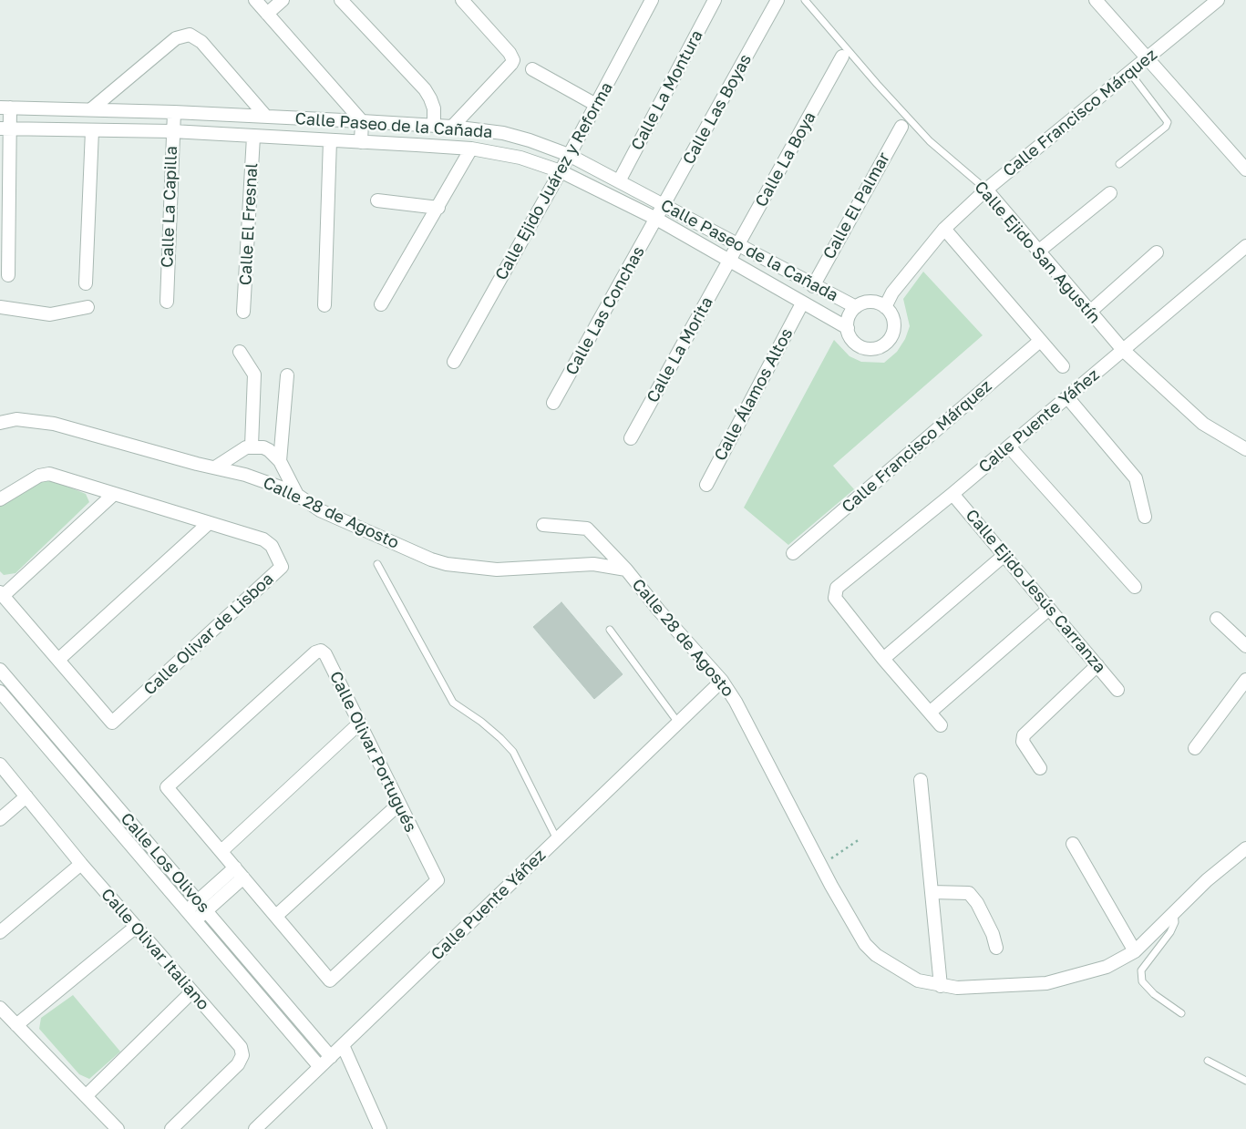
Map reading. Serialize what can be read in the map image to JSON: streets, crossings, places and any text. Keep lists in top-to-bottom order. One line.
{"streets":{"street":["Calle La Montura","Calle Las Boyas","Calle Francisco Márquez","Calle Paseo de la Cañada","Calle La Boya","Calle Ejido Juárez y Reforma","Calle El Palmar","Calle La Capilla","Calle El Fresnal","Calle Ejido San Agustín","Calle Las Conchas","Calle La Morita","Calle Álamos Altos","Calle Puente Yáñez","Calle 28 de Agosto","Calle Ejido Jesús Carranza","Calle Olivar de Lisboa","Calle Olivar Portugués","Calle Los Olivos","Calle Olivar Italiano"]},"crossings":[["Calle La Montura","Calle Paseo de la Cañada"],["Calle Las Boyas","Calle Paseo de la Cañada"],["Calle Las Boyas","Calle Las Conchas"],["Calle Francisco Márquez","Calle Paseo de la Cañada"],["Calle Francisco Márquez","Calle Ejido San Agustín"],["Calle Paseo de la Cañada","Calle La Boya"],["Calle Paseo de la Cañada","Calle Ejido Juárez y Reforma"],["Calle Paseo de la Cañada","Calle El Palmar"],["Calle Paseo de la Cañada","Calle La Capilla"],["Calle Paseo de la Cañada","Calle El Fresnal"],["Calle Paseo de la Cañada","Calle Las Conchas"],["Calle Paseo de la Cañada","Calle La Morita"],["Calle Paseo de la Cañada","Calle Álamos Altos"],["Calle La Boya","Calle La Morita"],["Calle Ejido San Agustín","Calle Puente Yáñez"],["Calle Puente Yáñez","Calle 28 de Agosto"],["Calle Puente Yáñez","Calle Ejido Jesús Carranza"],["Calle Puente Yáñez","Calle Los Olivos"]]}
